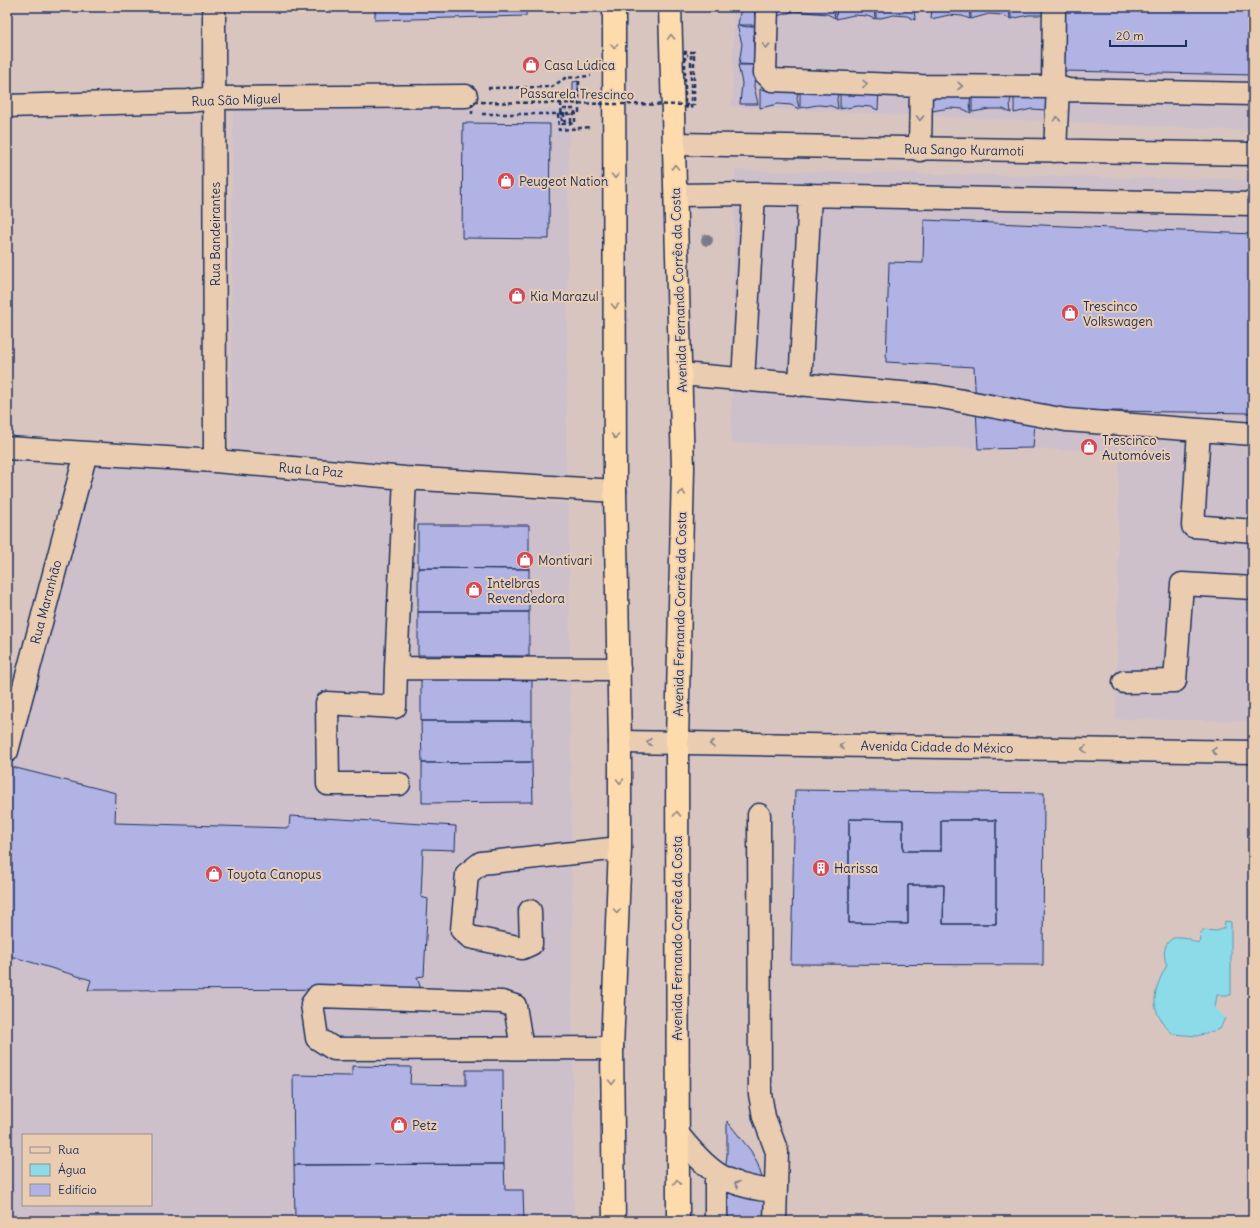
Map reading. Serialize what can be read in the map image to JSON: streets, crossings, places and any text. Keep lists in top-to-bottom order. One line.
{"streets":{"highway":["Avenida Fernando Corrêa da Costa"],"street":["Rua São Miguel","Rua Sango Kuramoti","Rua Bandeirantes","Rua La Paz","Rua Maranhão","Avenida Cidade do México"],"path":["Passarela Trescinco"]},"crossings":[["Passarela Trescinco","Rua São Miguel"],["Rua São Miguel","Rua Bandeirantes"],["Rua Sango Kuramoti","Avenida Fernando Corrêa da Costa"],["Rua Bandeirantes","Rua La Paz"],["Avenida Fernando Corrêa da Costa","Avenida Cidade do México"],["Rua La Paz","Rua Maranhão"]],"one_way":["Avenida Cidade do México"],"places":{"shop":["Casa Lúdica","Peugeot Nation","Kia Marazul","Trescinco Volkswagen","Trescinco Automóveis","Montivari","Intelbras Revendedora","Toyota Canopus","Petz"],"building":["Harissa"]},"legend":["Rua","Água","Edifício"],"scale_bar":"20 m"}
